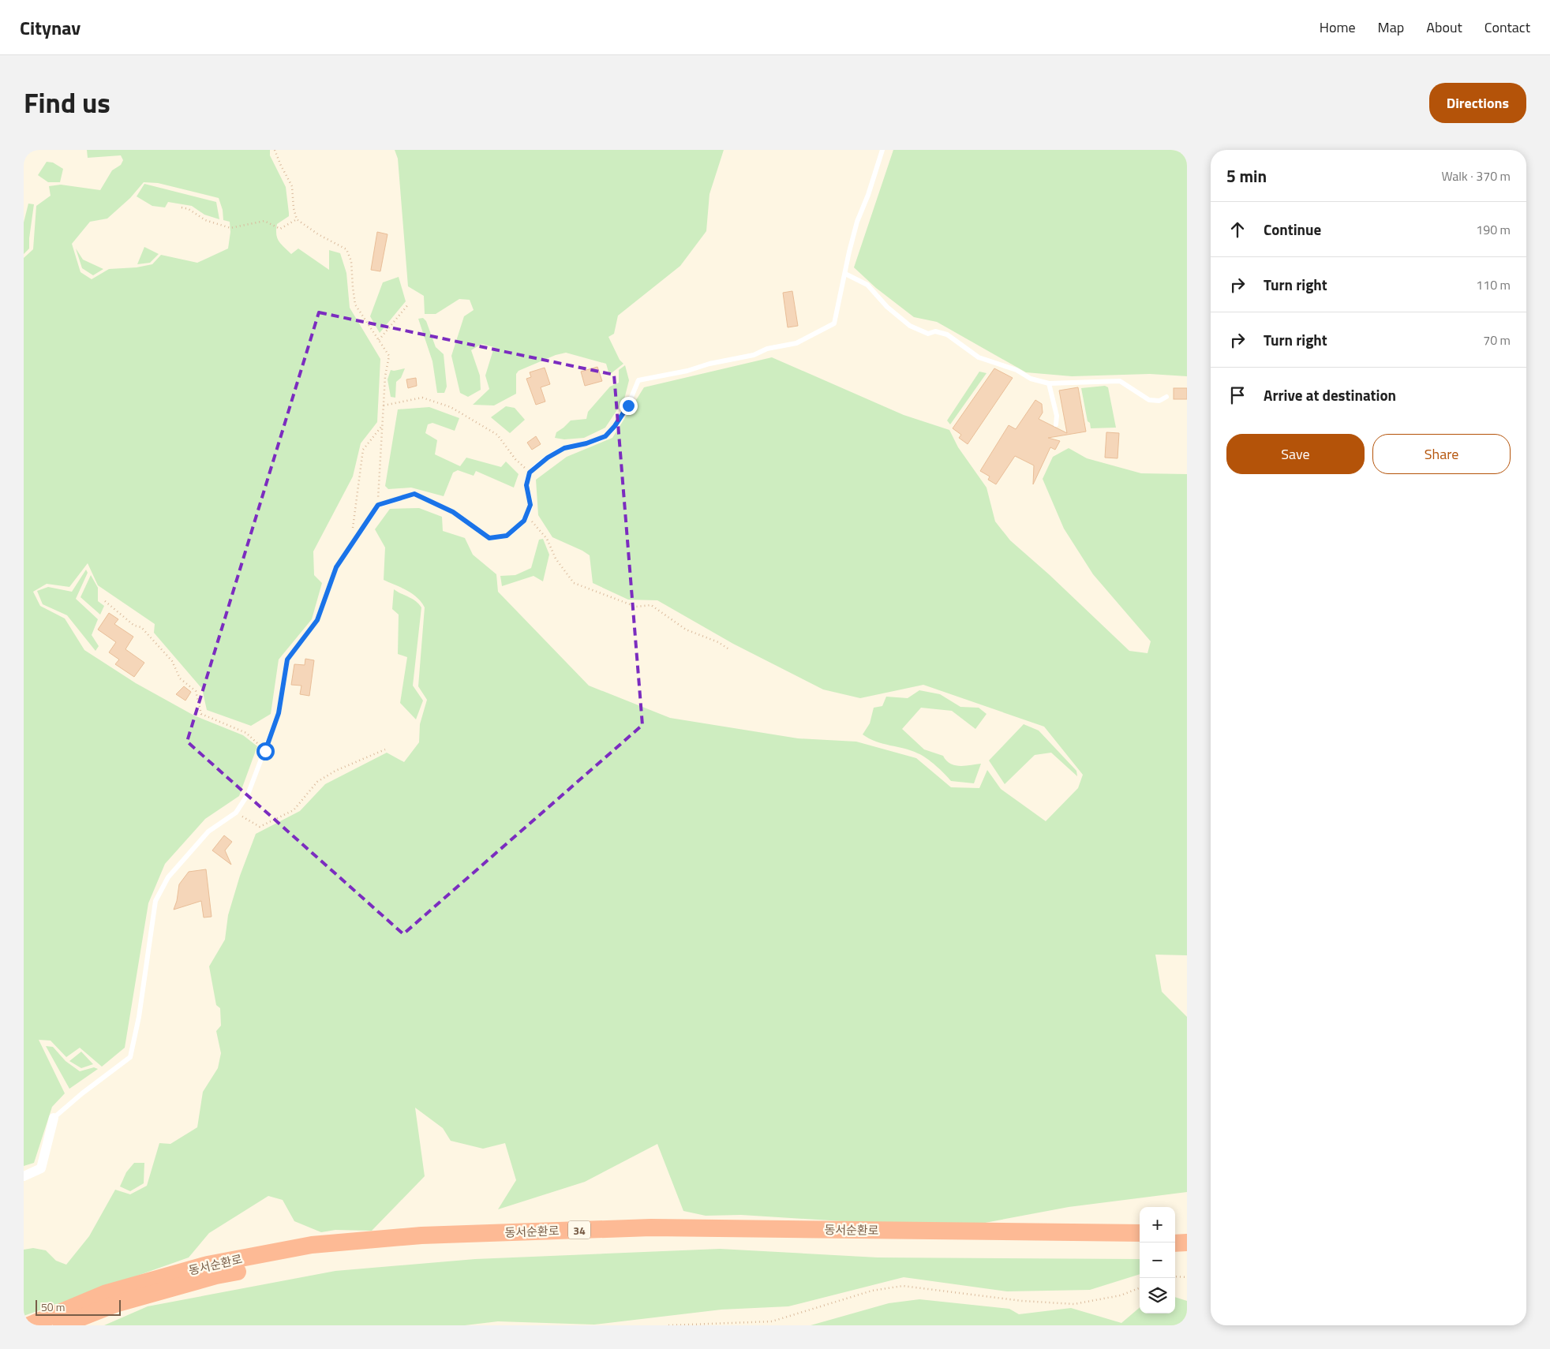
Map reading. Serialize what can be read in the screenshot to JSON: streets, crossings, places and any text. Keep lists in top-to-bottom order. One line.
{"streets":{"highway":["34","동서순환로"]},"scale_bar":"50 m","page":{"header":"Citynav","nav":["Home","Map","About","Contact"],"title":"Find us","buttons":["Directions",["Save","Share"]],"heading":["5 min","Walk · 370 m"],"list":[["Continue","190 m"],["Turn right","110 m"],["Turn right","70 m"],"Arrive at destination"],"map_buttons":["+","−"],"scale":"50 m"}}
